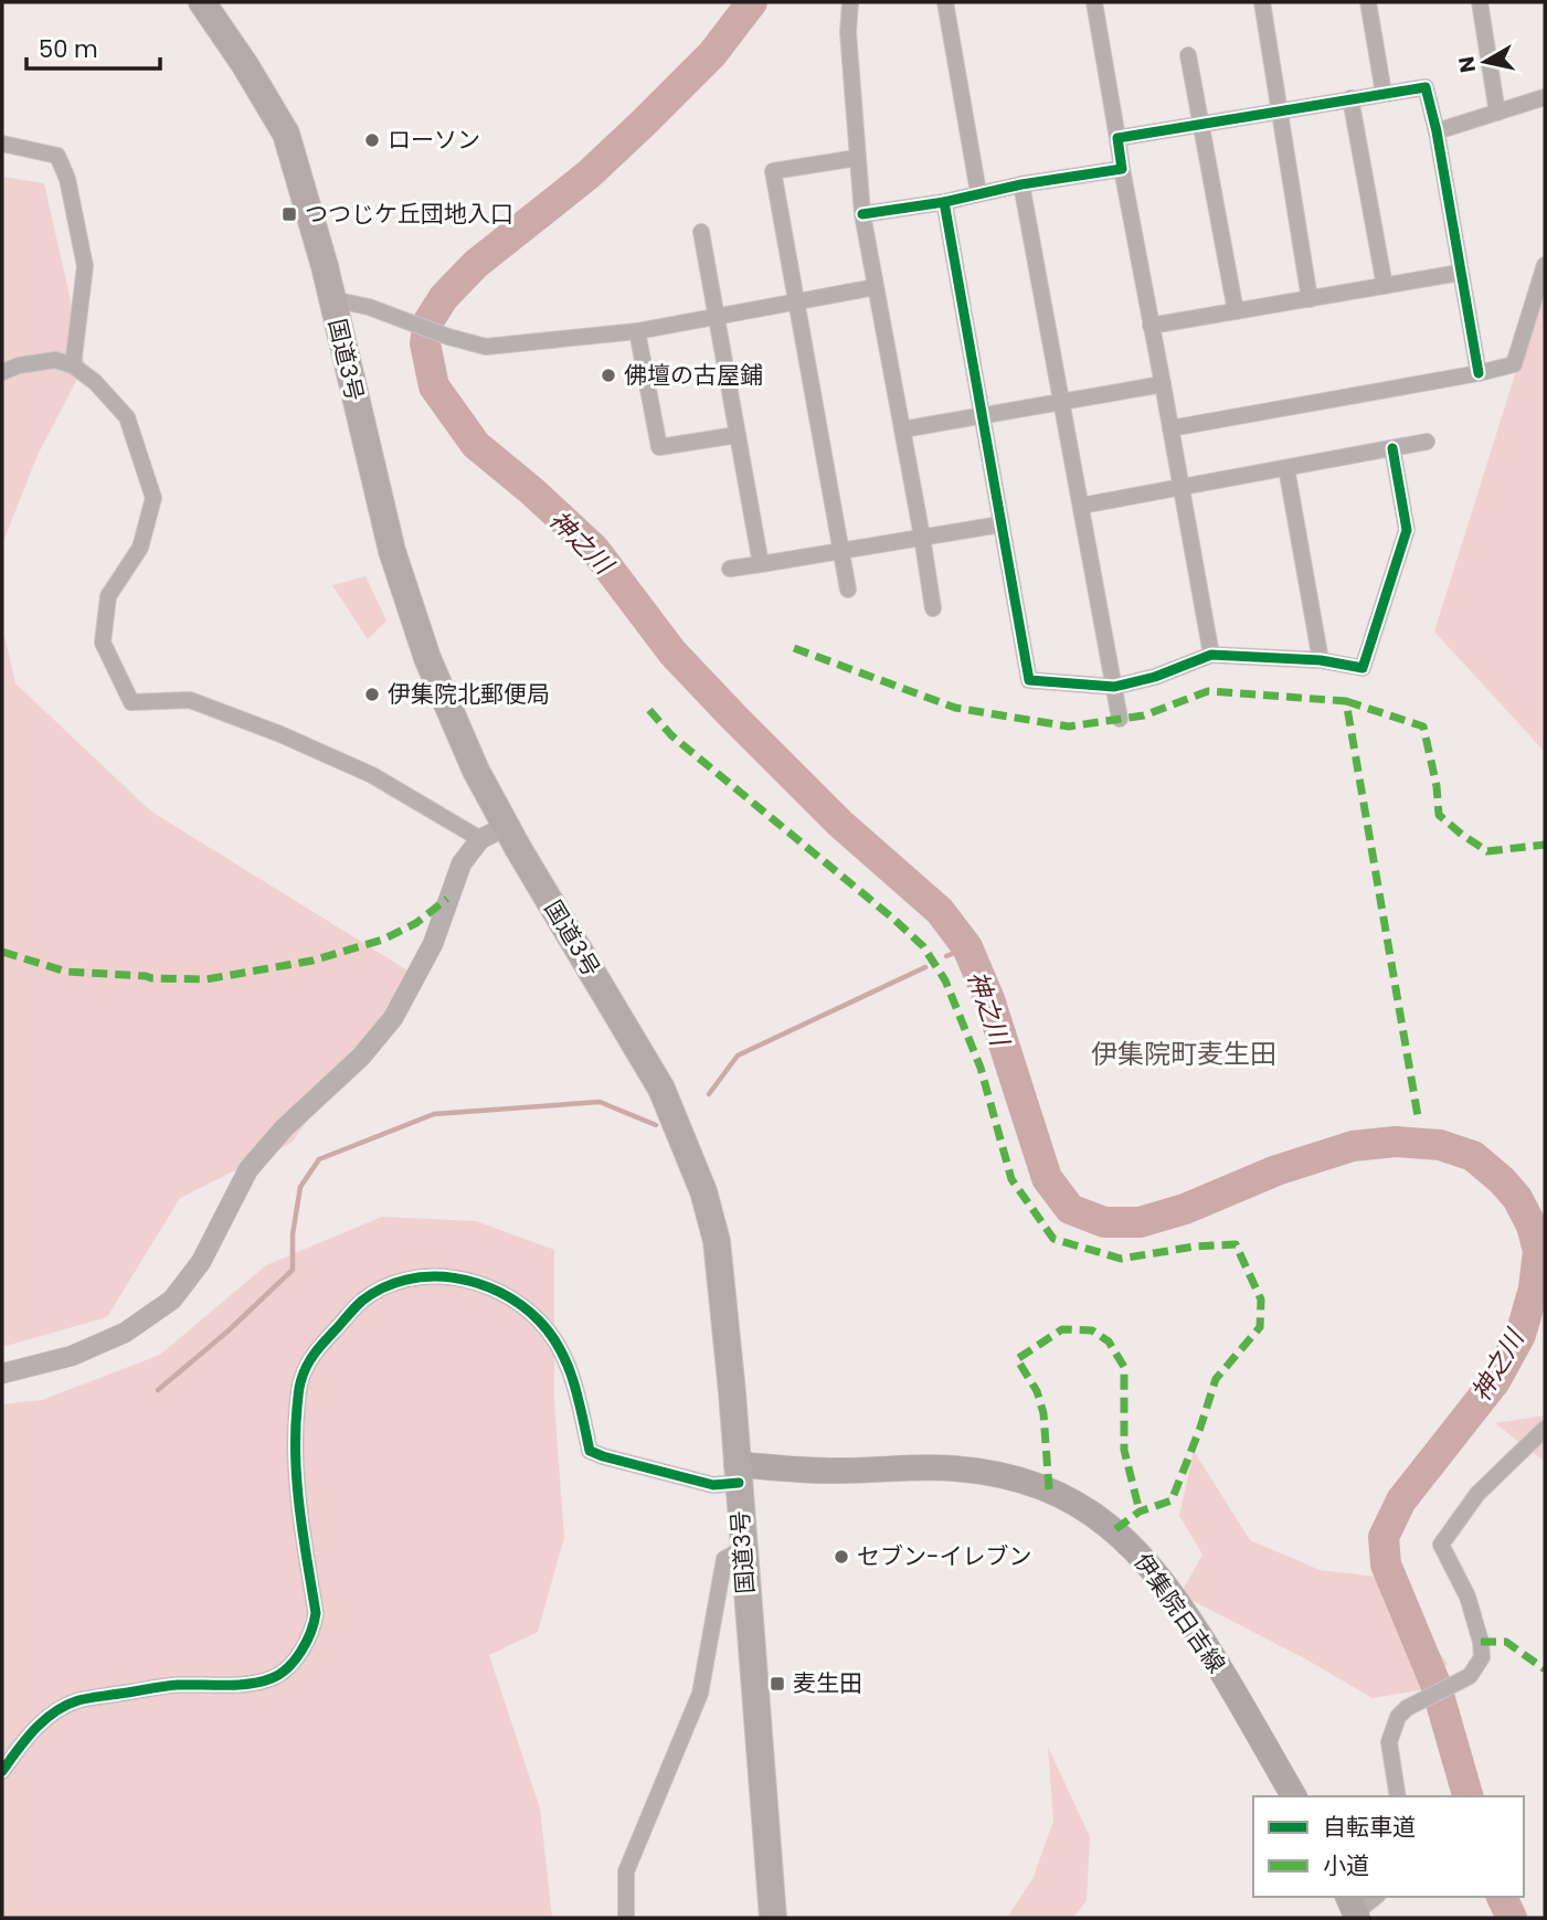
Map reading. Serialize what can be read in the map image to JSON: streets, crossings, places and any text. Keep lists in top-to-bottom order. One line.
{"streets":{"highway":["国道3号"],"main road":["伊集院日吉線"]},"crossings":[["国道3号","伊集院日吉線"]],"districts":["伊集院町麦生田"],"water":["神之川"],"places":{"other":["ローソン","佛壇の古屋鋪","伊集院北郵便局","セブン-イレブン"],"transit":["つつじケ丘団地入口","麦生田"]},"legend":["自転車道","小道"],"scale_bar":"50 m","north":"left"}
